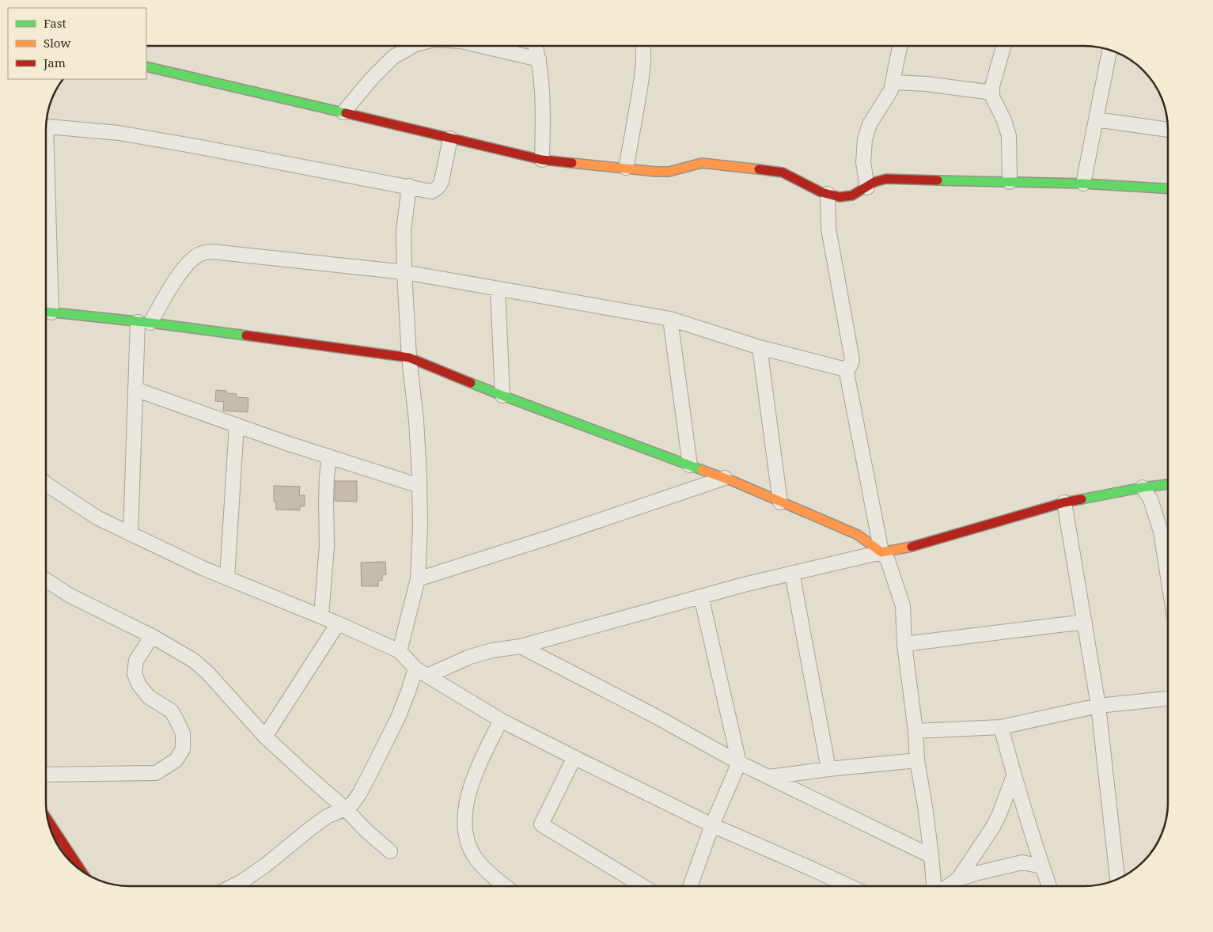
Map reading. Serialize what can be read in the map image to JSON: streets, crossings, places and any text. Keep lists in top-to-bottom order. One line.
{"legend":["Fast","Slow","Jam"]}
